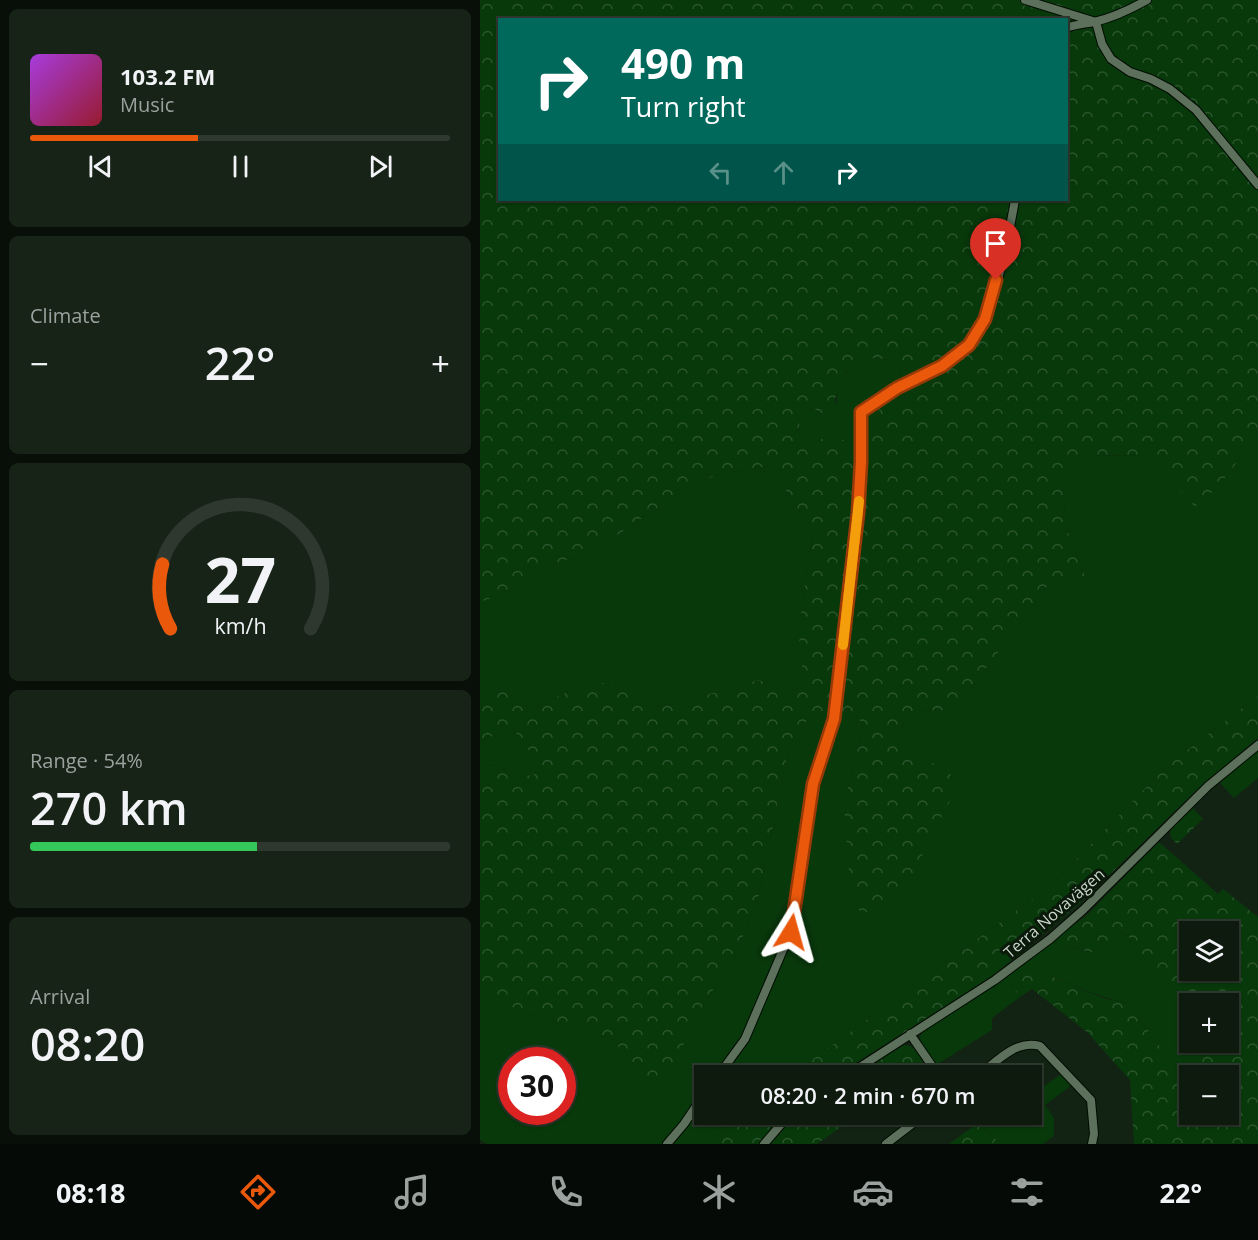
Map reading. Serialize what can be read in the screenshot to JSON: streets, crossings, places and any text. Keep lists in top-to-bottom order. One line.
{"streets":{"street":["Terra Novavägen"]},"page":{"turn":["490 m","Turn right"],"song":["103.2 FM","Music"],"tile":["Climate",["Range · 54%","270 km"],["Arrival","08:20"]],"heat":["−","22°","+"],"map_buttons":["+","−"],"limit":"30","trip":"08:20 · 2 min · 670 m","tabs":["08:18","22°"],"gauge":["27","km/h"]}}
